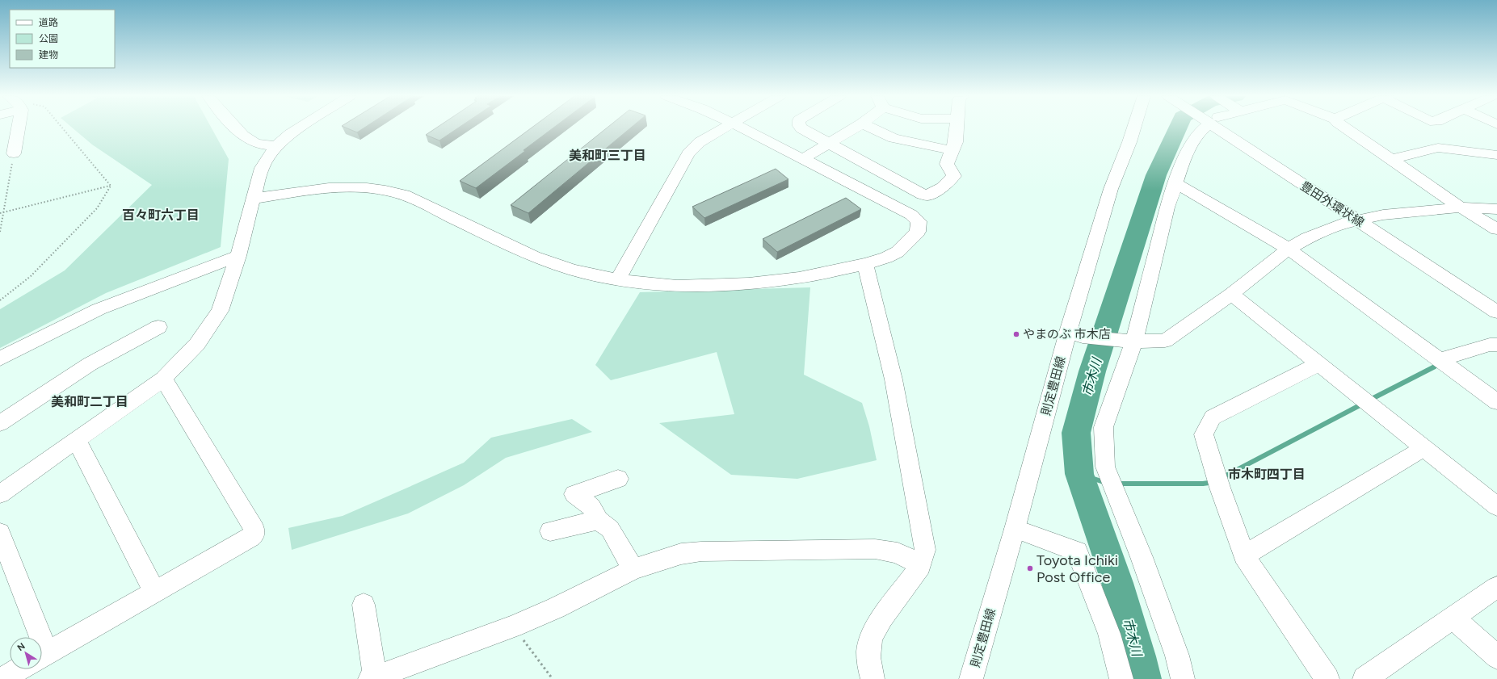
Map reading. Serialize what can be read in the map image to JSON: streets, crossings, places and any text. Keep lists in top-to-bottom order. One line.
{"streets":{"street":["豊田外環状線","則定豊田線"]},"districts":["美和町三丁目","百々町六丁目","美和町二丁目","市木町四丁目"],"water":["市木川"],"places":["やまのぶ 市木店","Toyota Ichiki Post Office"],"legend":["道路","公園","建物"],"north":"top left"}
